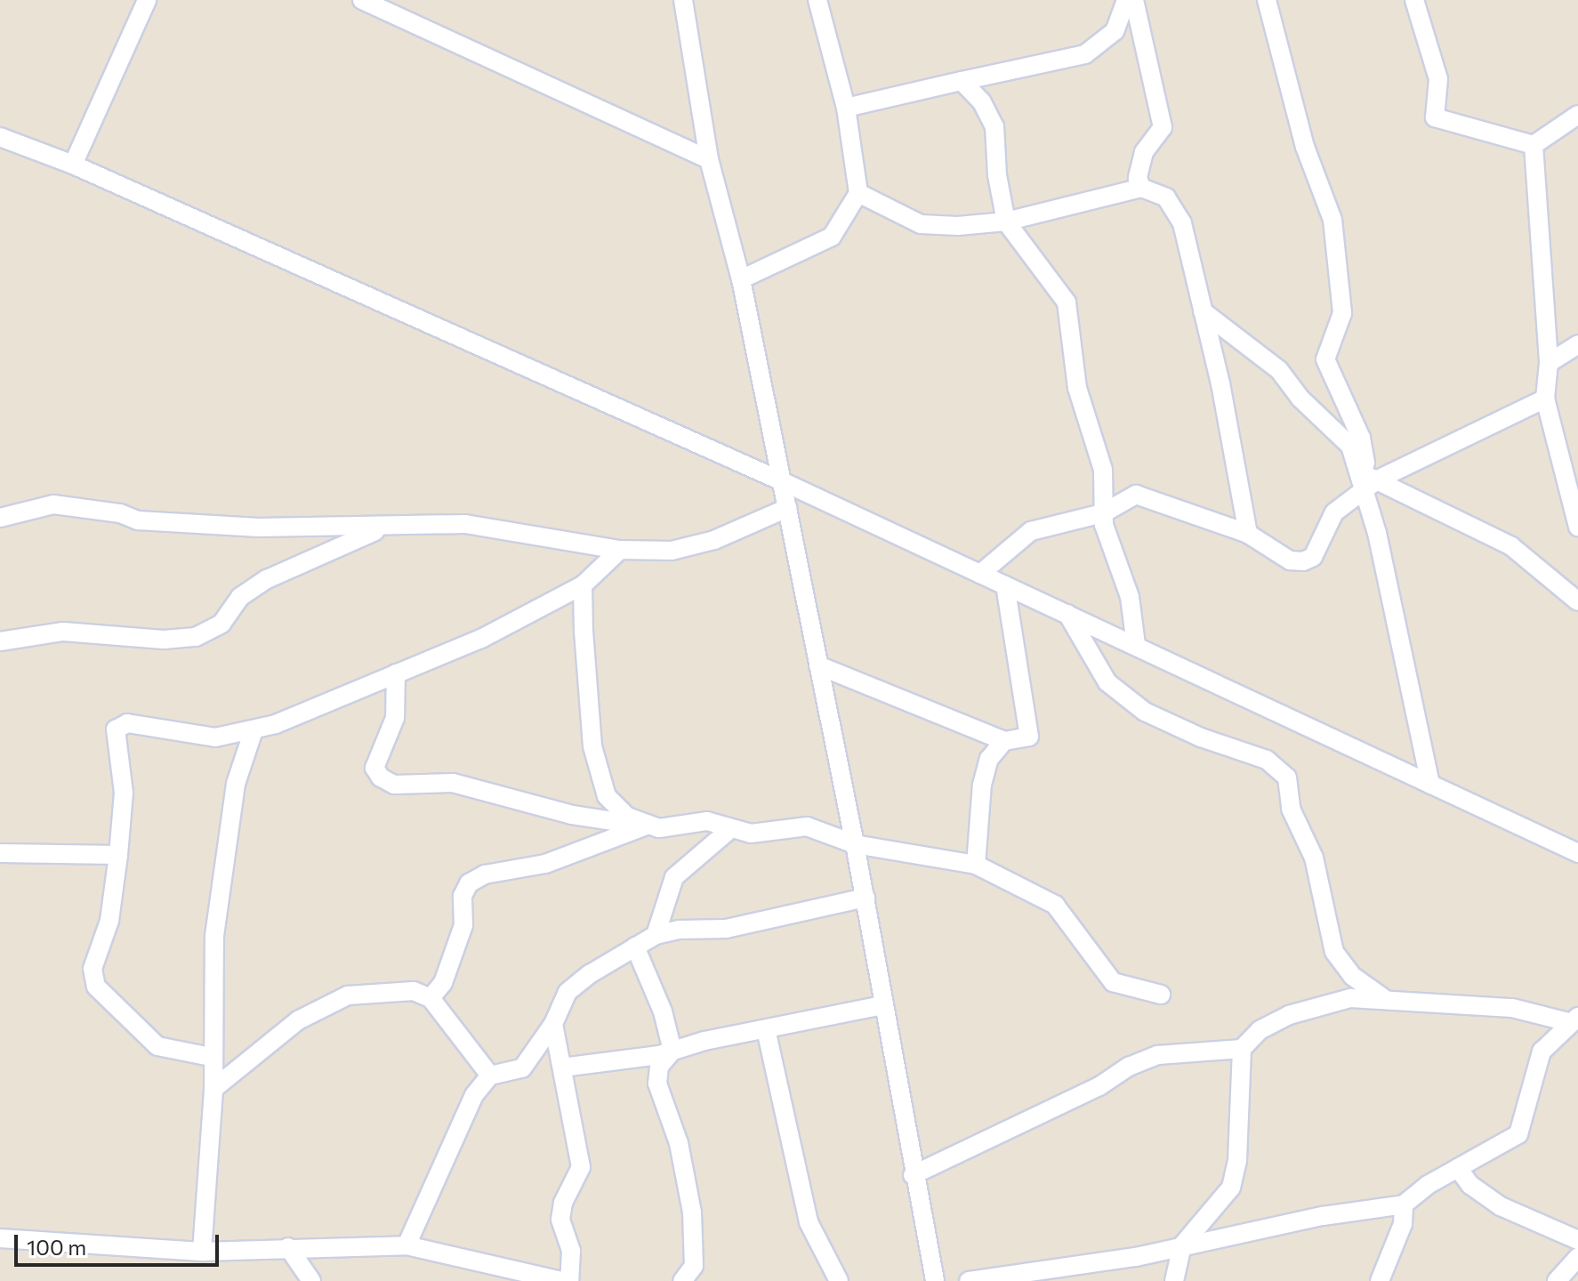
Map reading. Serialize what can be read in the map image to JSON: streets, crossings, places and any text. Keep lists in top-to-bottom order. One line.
{"scale_bar":"100 m"}
